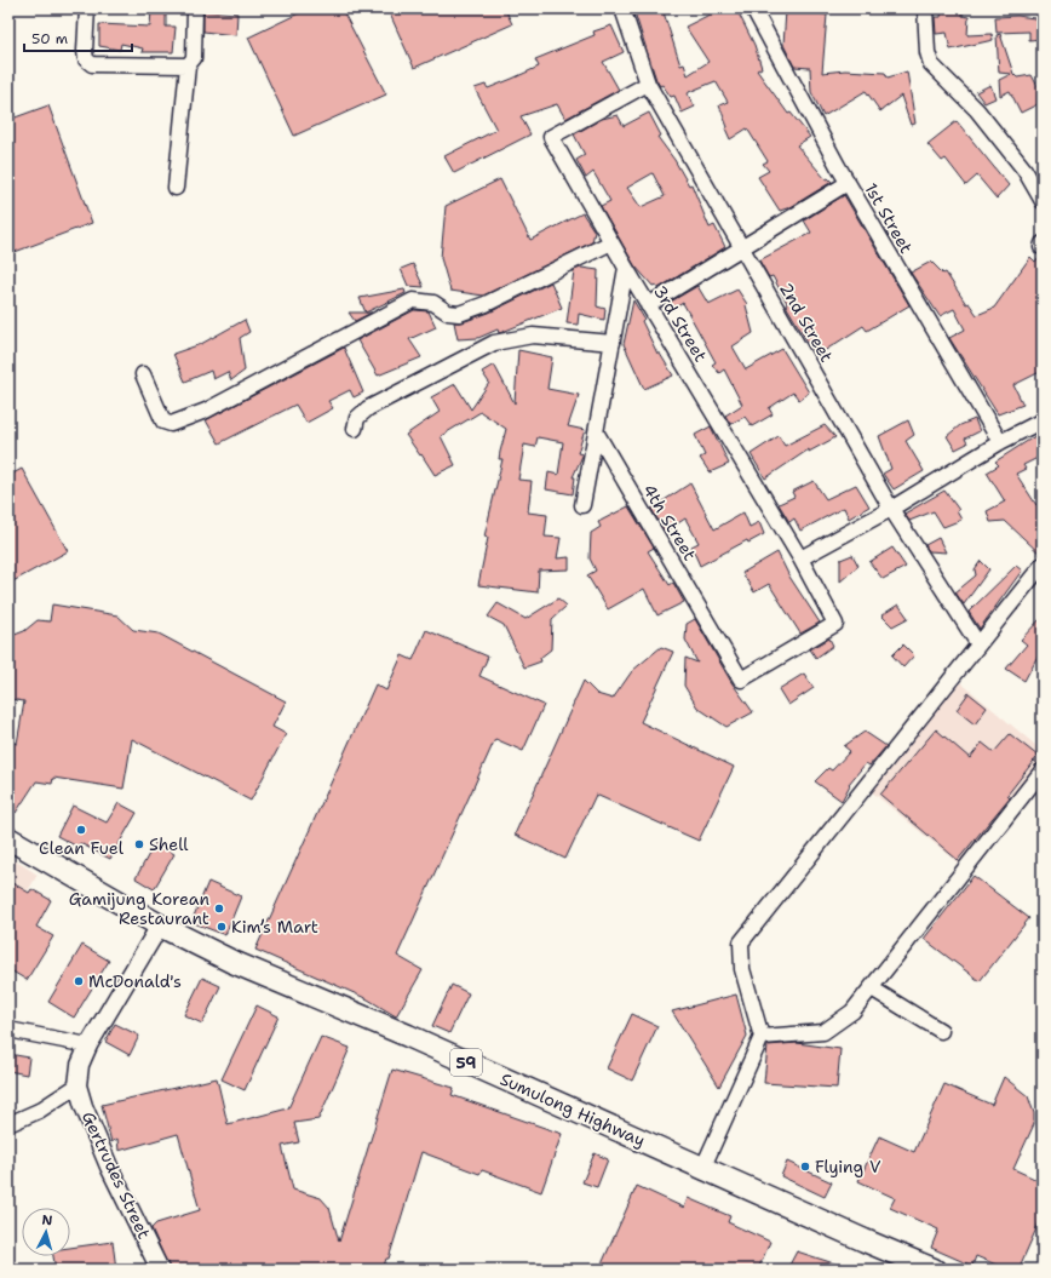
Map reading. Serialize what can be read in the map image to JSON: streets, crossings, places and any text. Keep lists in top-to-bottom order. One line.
{"streets":{"main road":["59","Sumulong Highway"],"street":["1st Street","2nd Street","3rd Street","4th Street","Gertrudes Street"]},"crossings":[["2nd Street","3rd Street"],["3rd Street","4th Street"],["Sumulong Highway","Gertrudes Street"]],"places":["Clean Fuel","Shell","Gamijung Korean Restaurant","Kim’s Mart","McDonald's","Flying V"],"scale_bar":"50 m","north":"top"}
